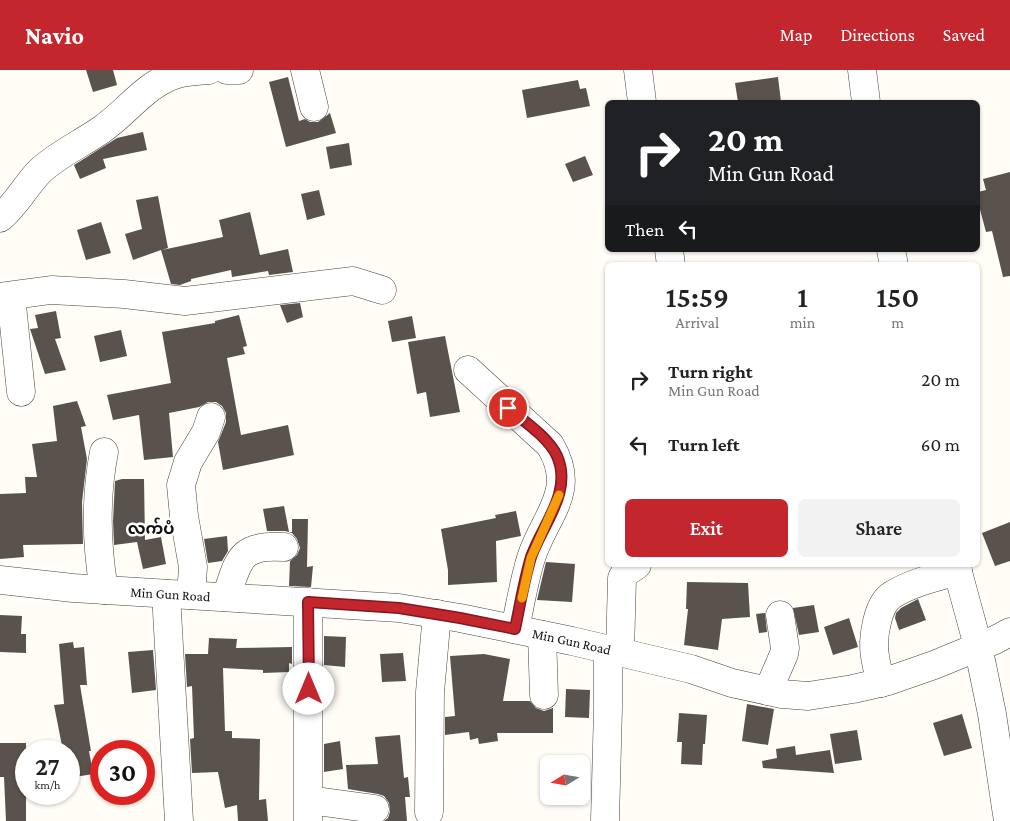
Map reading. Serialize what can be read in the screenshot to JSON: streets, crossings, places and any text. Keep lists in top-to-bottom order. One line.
{"streets":{"street":["Min Gun Road"]},"districts":["လက်ပံ"],"north":"left","page":{"header":"Navio","nav":["Map","Directions","Saved"],"turn":["20 m","Min Gun Road"],"then":"Then","eta":["15:59","Arrival","1","min","150","m"],"list":[{"name":"Turn right","note":"Min Gun Road","value":"20 m"},{"name":"Turn left","value":"60 m"}],"buttons":["Exit","Share"],"speed":"27 km/h","limit":"30"}}
